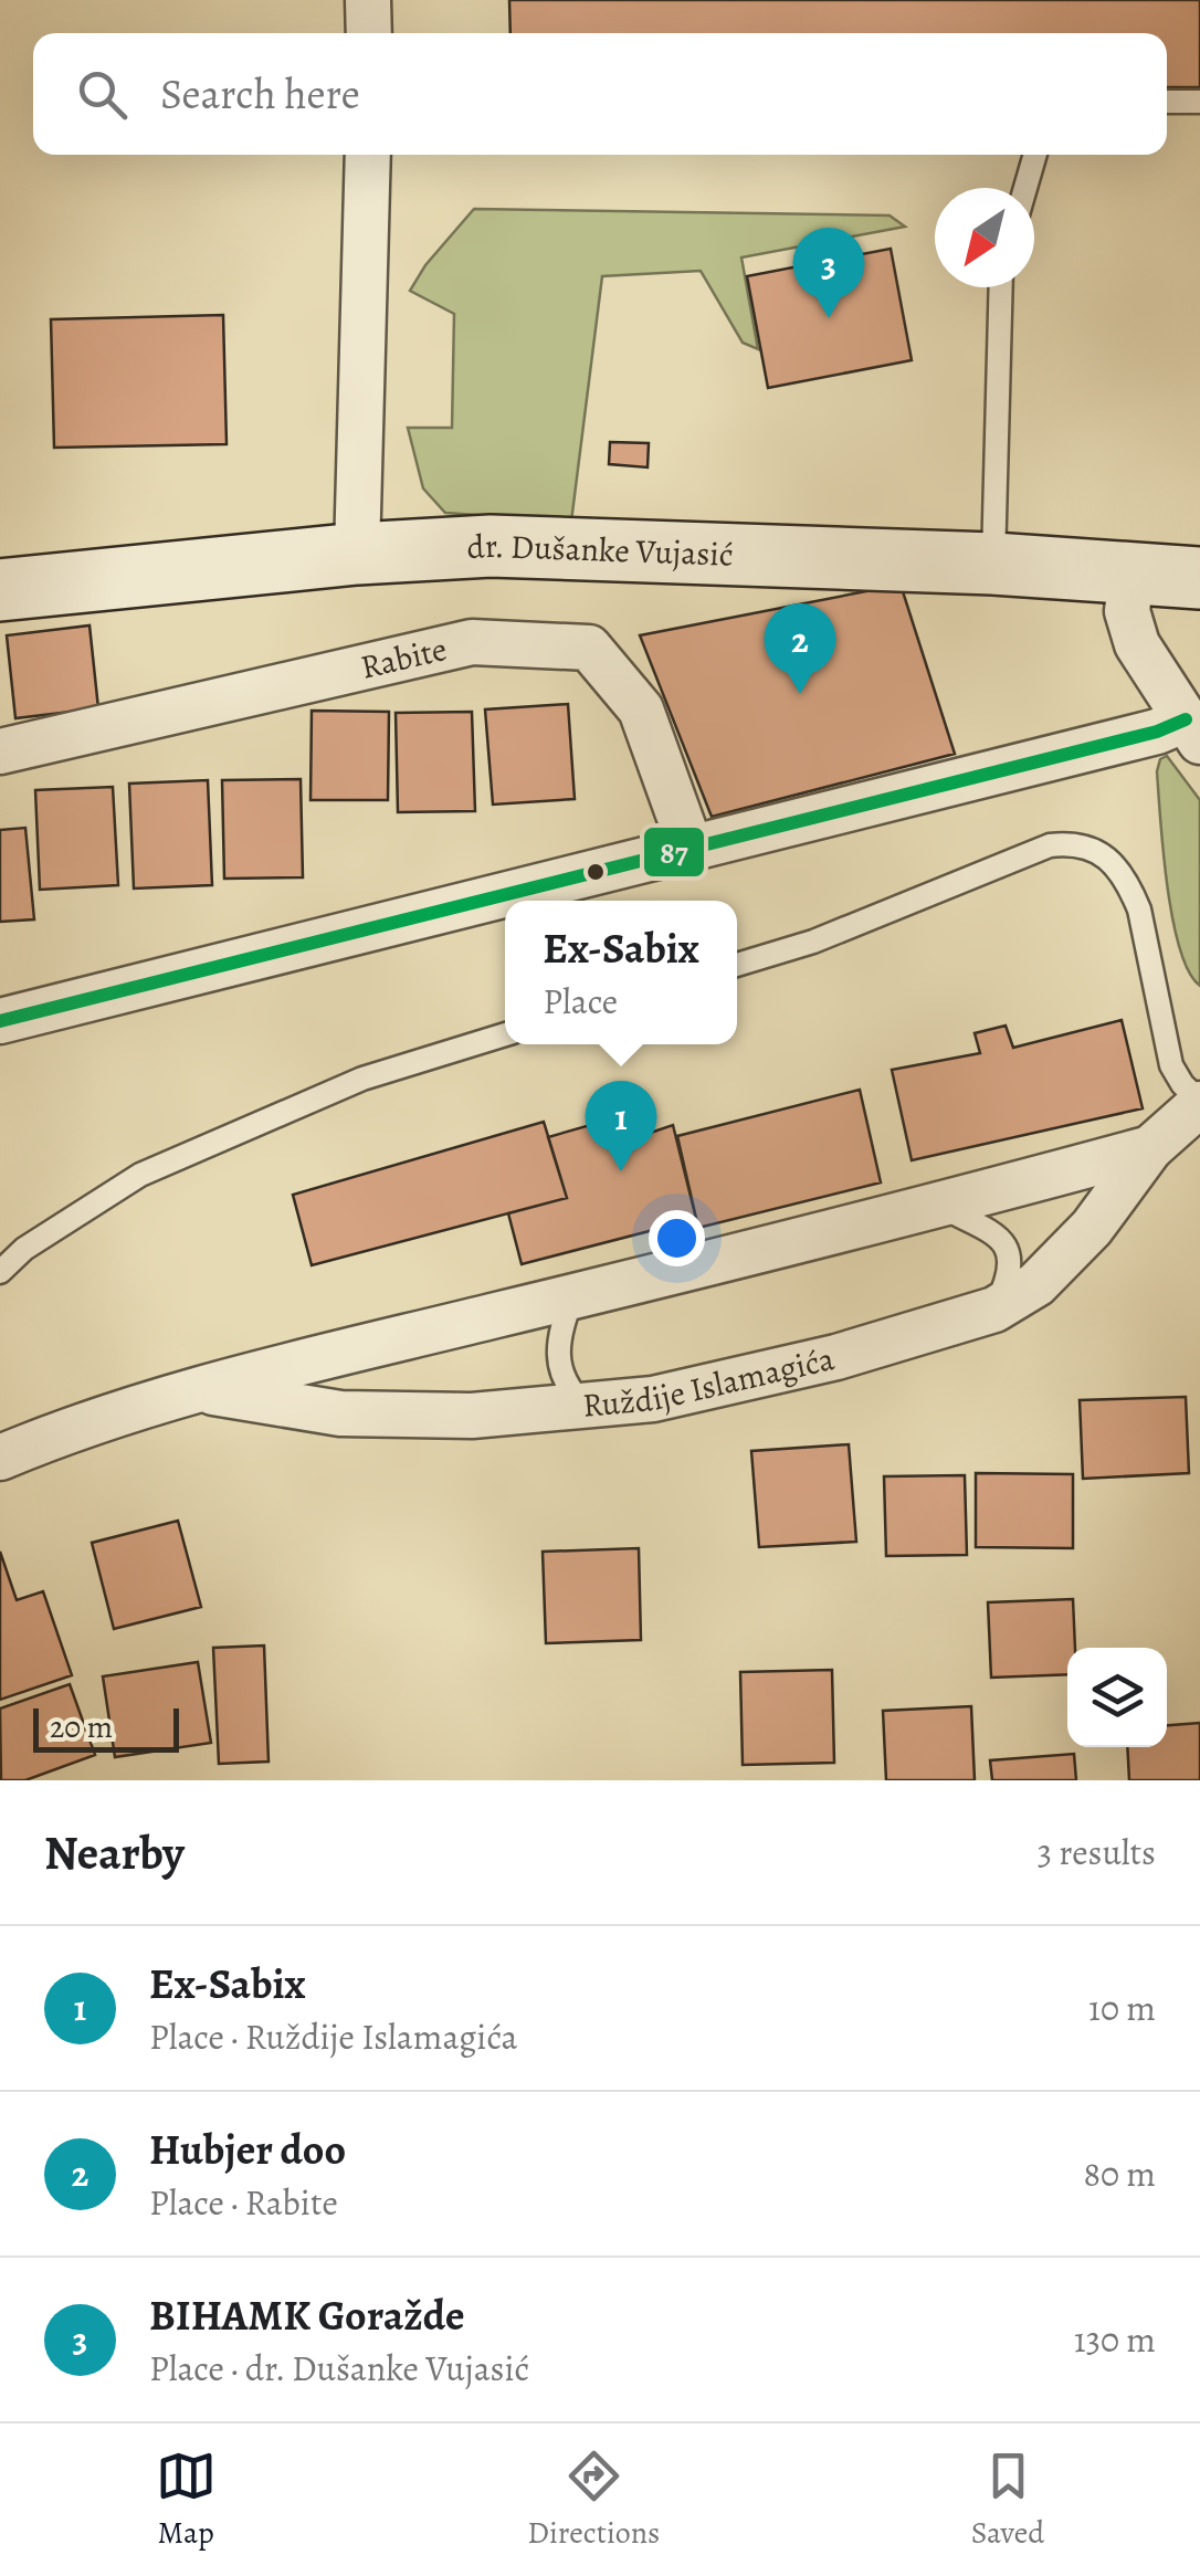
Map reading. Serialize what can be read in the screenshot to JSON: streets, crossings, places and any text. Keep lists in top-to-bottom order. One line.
{"streets":{"main road":["dr. Dušanke Vujasić"],"street":["Rabite","Ruždije Islamagića"]},"lines":["transit line 87"],"scale_bar":"20 m","north":"bottom left","page":{"search":"Search here","pins":["3","2","1"],"popup":["Ex-Sabix","Place"],"scale":"20 m","heading":["Nearby","3 results"],"list":[{"mark":"1","name":"Ex-Sabix","note":"Place · Ruždije Islamagića","value":"10 m"},{"mark":"2","name":"Hubjer doo","note":"Place · Rabite","value":"80 m"},{"mark":"3","name":"BIHAMK Goražde","note":"Place · dr. Dušanke Vujasić","value":"130 m"}],"nav":["Map","Directions","Saved"]}}
